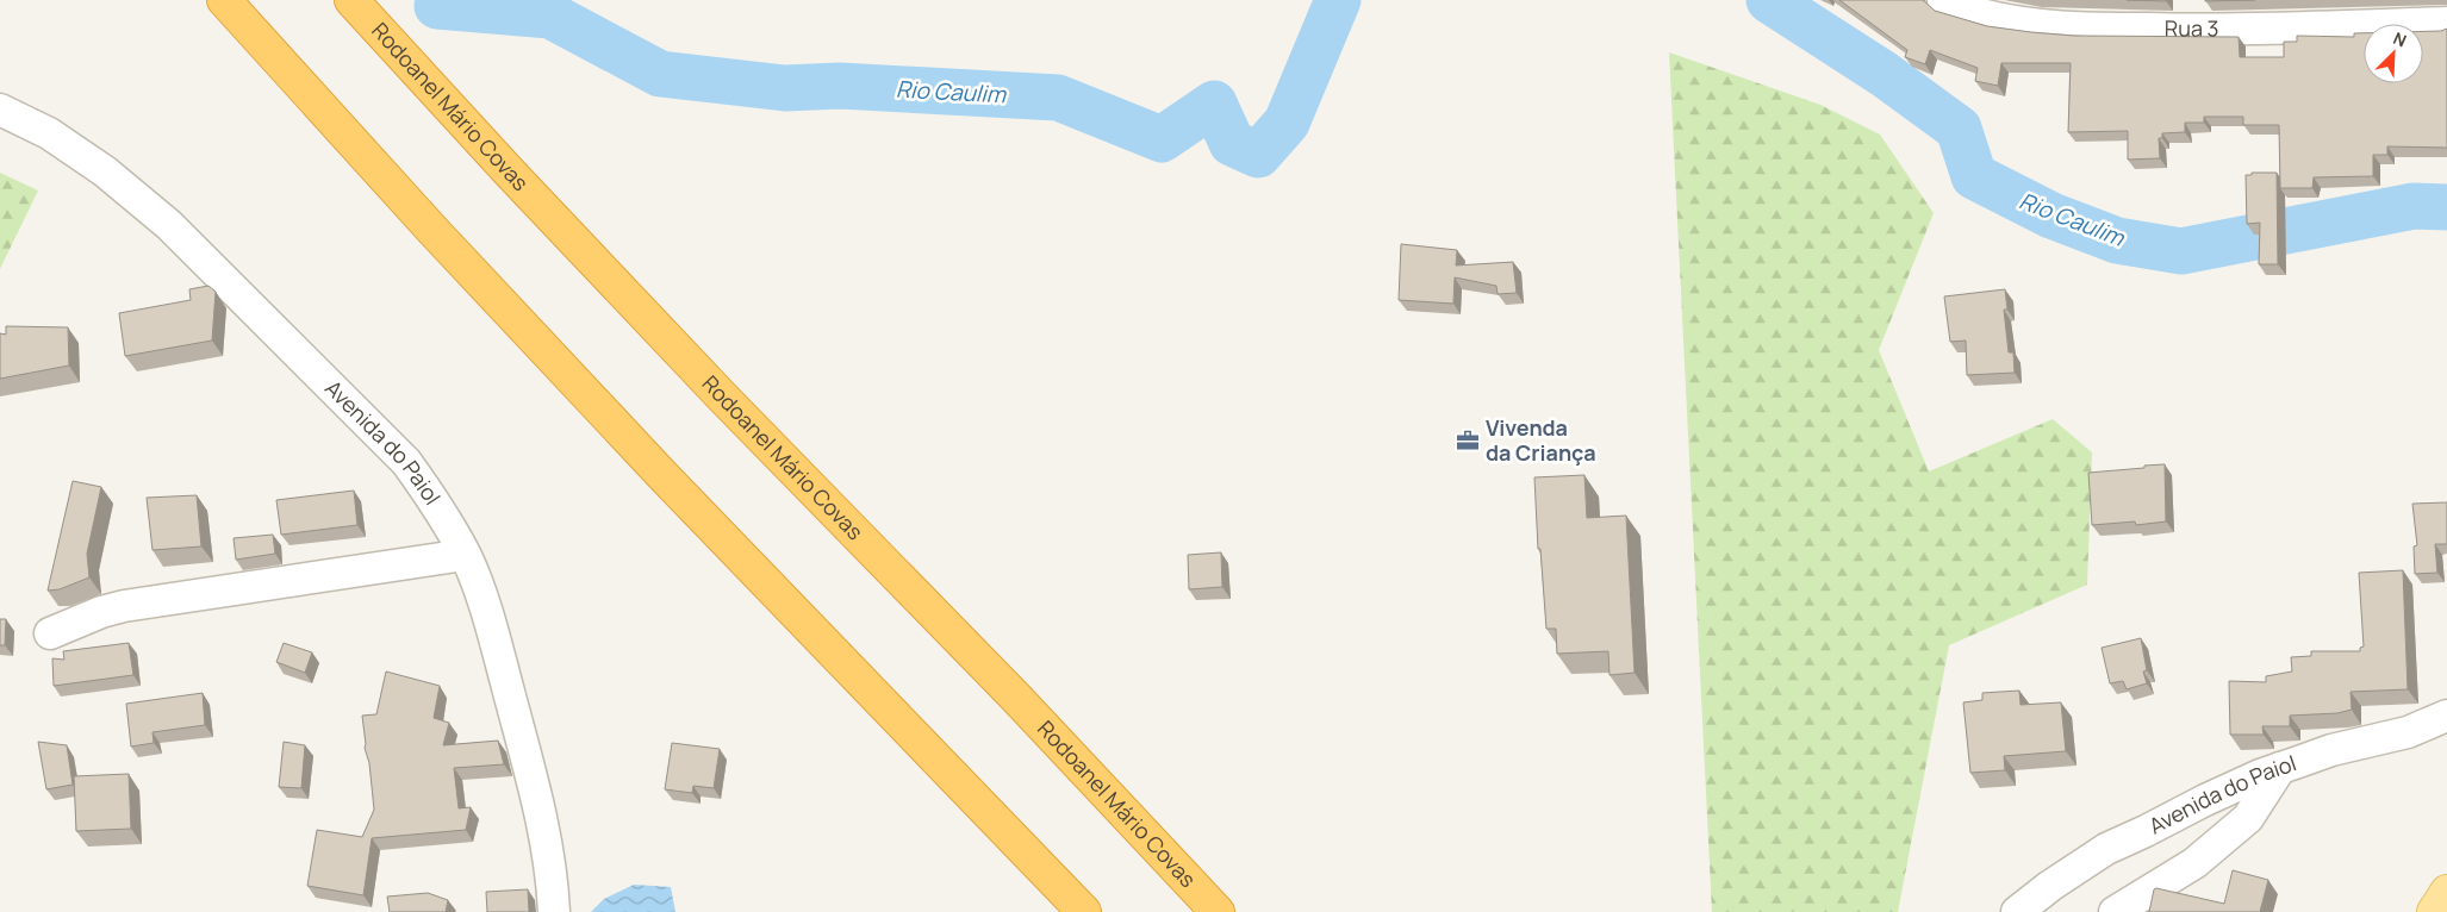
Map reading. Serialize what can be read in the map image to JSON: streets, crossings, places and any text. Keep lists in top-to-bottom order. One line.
{"streets":{"highway":["Rodoanel Mário Covas"],"street":["Rua 3","Avenida do Paiol"]},"water":["Rio Caulim"],"places":{"office":["Vivenda da Criança"]},"north":"top right"}
